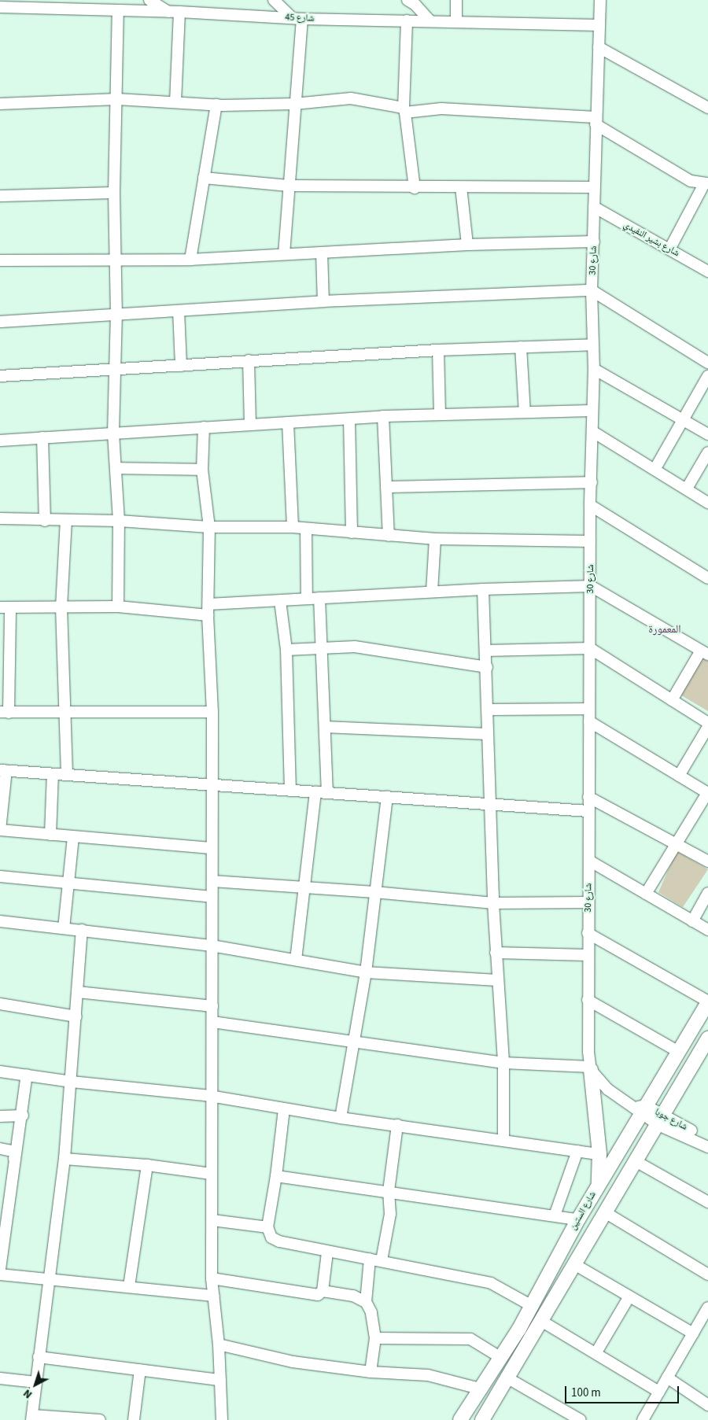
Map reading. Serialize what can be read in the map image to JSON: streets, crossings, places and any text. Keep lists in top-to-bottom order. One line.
{"streets":{"main road":["شارع الستين"],"street":["شارع 45","شارع بشير النفيدي","شارع 30","شارع جوبا"]},"crossings":[["شارع 45","شارع 30"],["شارع بشير النفيدي","شارع 30"],["شارع جوبا","شارع الستين"]],"districts":["المعمورة"],"scale_bar":"100 m","north":"bottom left"}
